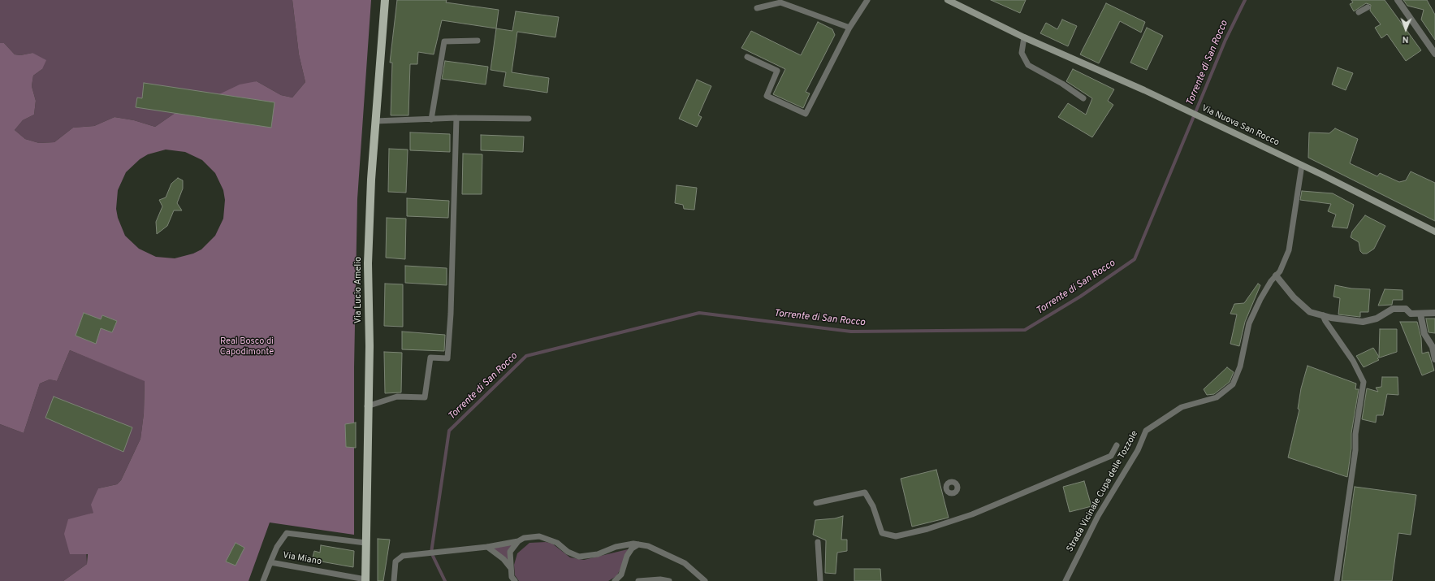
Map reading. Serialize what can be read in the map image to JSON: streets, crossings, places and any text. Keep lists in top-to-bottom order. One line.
{"streets":{"main road":["Via Nuova San Rocco","Via Lucio Amelio"],"lane":["Strada Vicinale Cupa delle Tozzole","Via Miano"]},"crossings":[["Via Nuova San Rocco","Strada Vicinale Cupa delle Tozzole"],["Via Lucio Amelio","Via Miano"]],"water":["Torrente di San Rocco"],"parks":["Real Bosco di Capodimonte"],"north":"bottom"}
